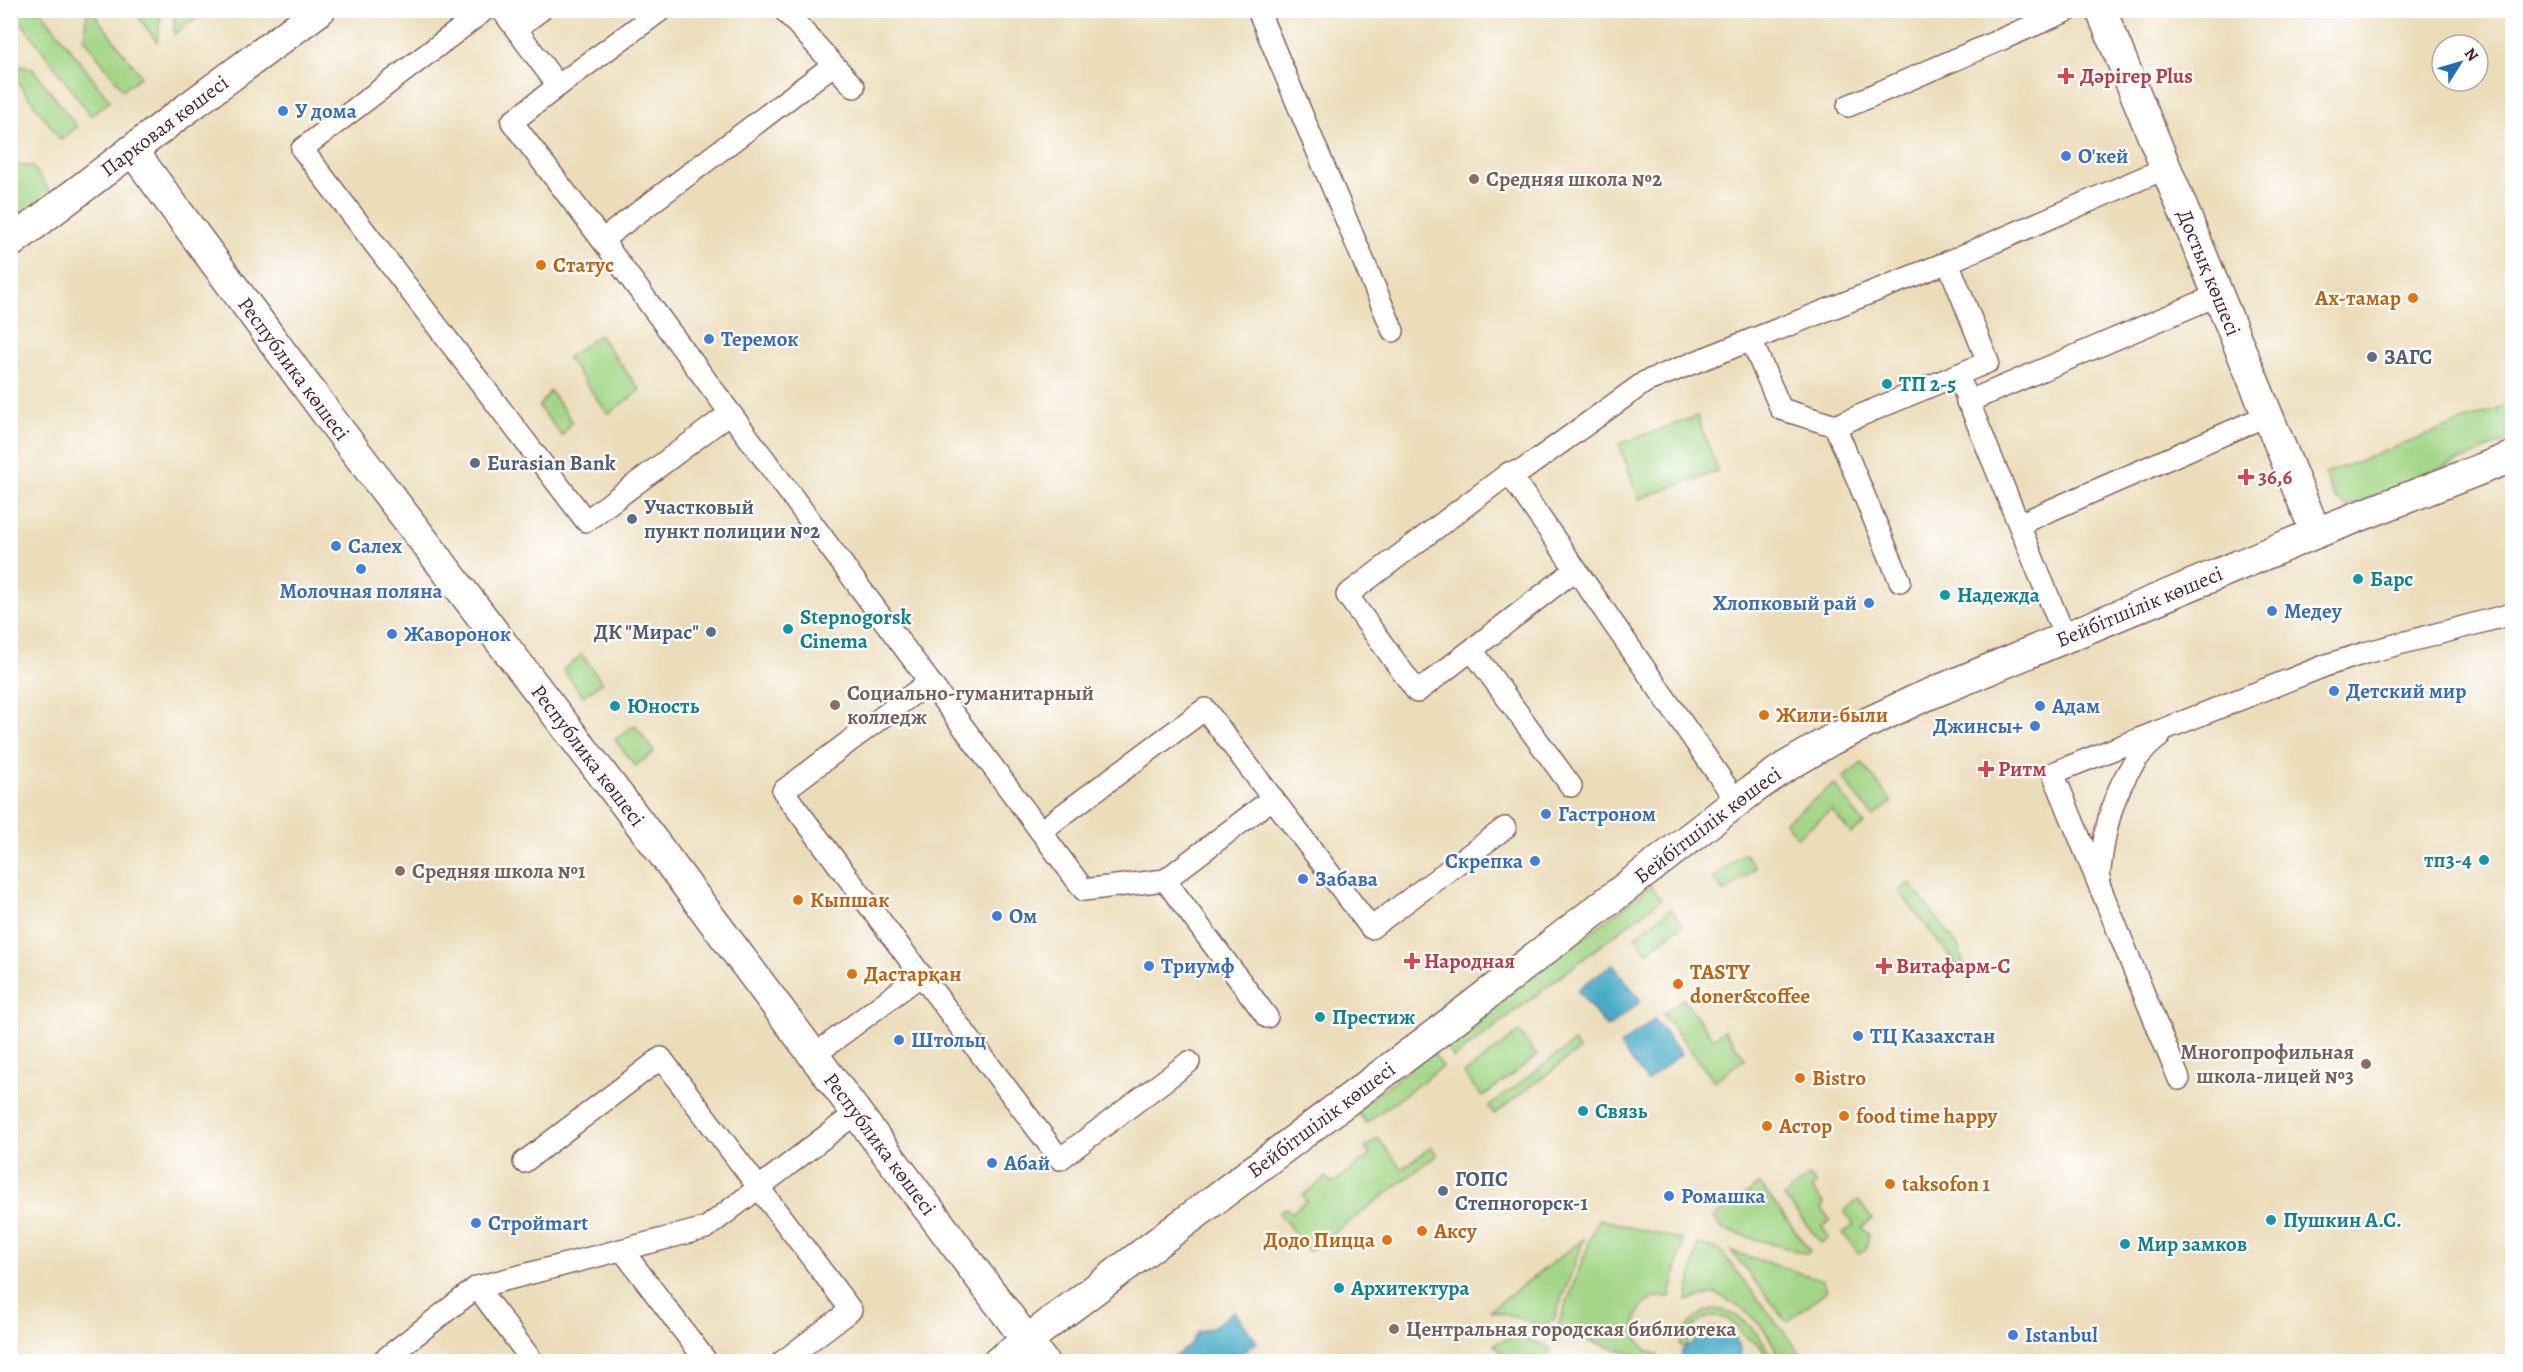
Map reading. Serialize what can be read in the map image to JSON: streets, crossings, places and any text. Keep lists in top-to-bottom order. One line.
{"streets":{"street":["Парковая көшесі","Достық көшесі","Республика көшесі","Бейбітшілік көшесі"]},"crossings":[["Парковая көшесі","Республика көшесі"],["Достық көшесі","Бейбітшілік көшесі"],["Республика көшесі","Бейбітшілік көшесі"]],"places":{"health":["Дәрігер Plus","36,6","Ритм","Народная","Витафарм-С"],"other":["У дома","О'кей","Средняя школа №2","Статус","Ах-тамар","Теремок","ЗАГС","ТП 2-5","Eurasian Bank","Участковый пункт полиции №2","Салех","Молочная поляна","Барс","Надежда","Хлопковый рай","Медеу","Stepnogorsk Cinema","ДК \"Мирас\"","Жаворонок","Детский мир","Социально-гуманитарный колледж","Юность","Адам","Жили-были","Джинсы+","Гастроном","тп3-4","Скрепка","Средняя школа №1","Забава","Кыпшак","Ом","Триумф","Дастарқан","TASTY doner&coffee","Престиж","ТЦ Казахстан","Штольц","Многопрофильная школа-лицей №3","Bistro","Связь","food time happy","Астор","Абай","taksofon 1","ГОПС Степногорск-1","Ромашка","Пушкин А.С.","Стройmart","Аксу","Додо Пицца","Мир замков","Архитектура","Центральная городская библиотека","Istanbul"]},"north":"top right"}
